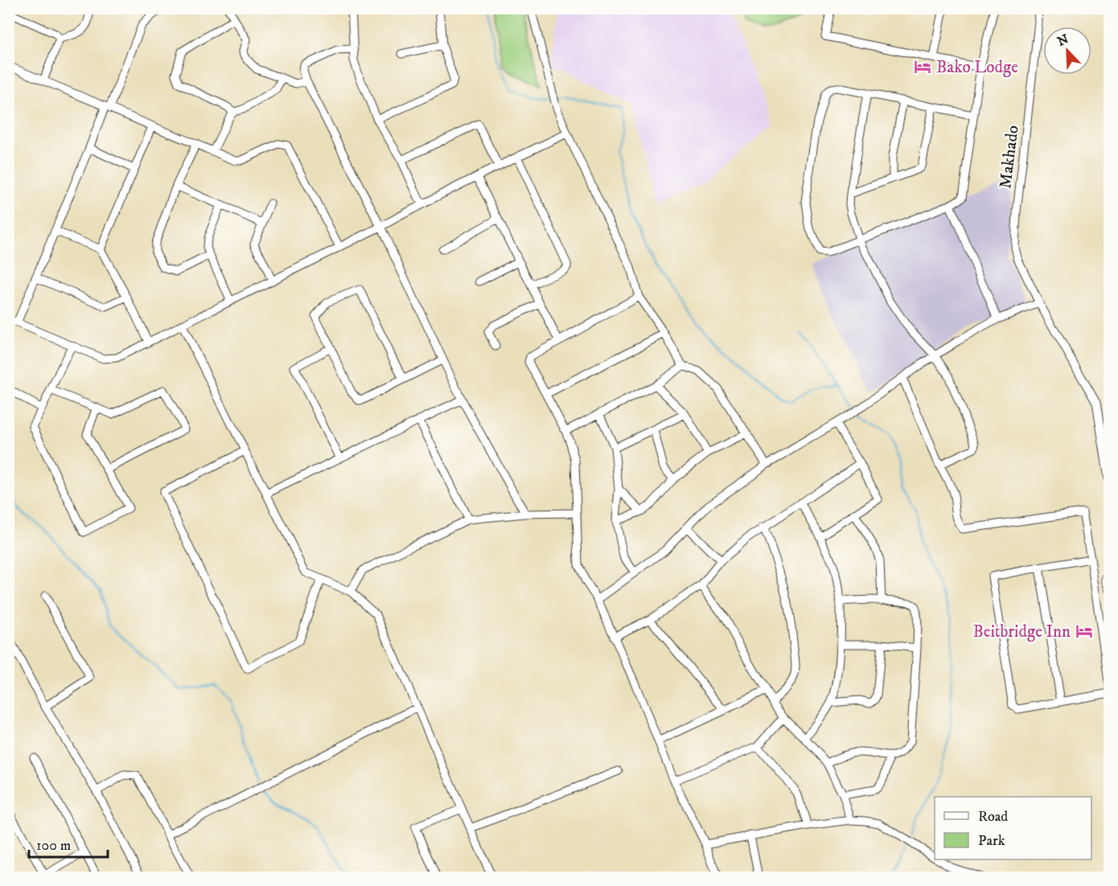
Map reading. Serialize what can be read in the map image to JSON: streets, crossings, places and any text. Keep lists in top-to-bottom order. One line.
{"streets":{"street":["Makhado"]},"places":{"hotel":["Bako Lodge","Beitbridge Inn"]},"legend":["Road","Park"],"scale_bar":"100 m","north":"top left"}
